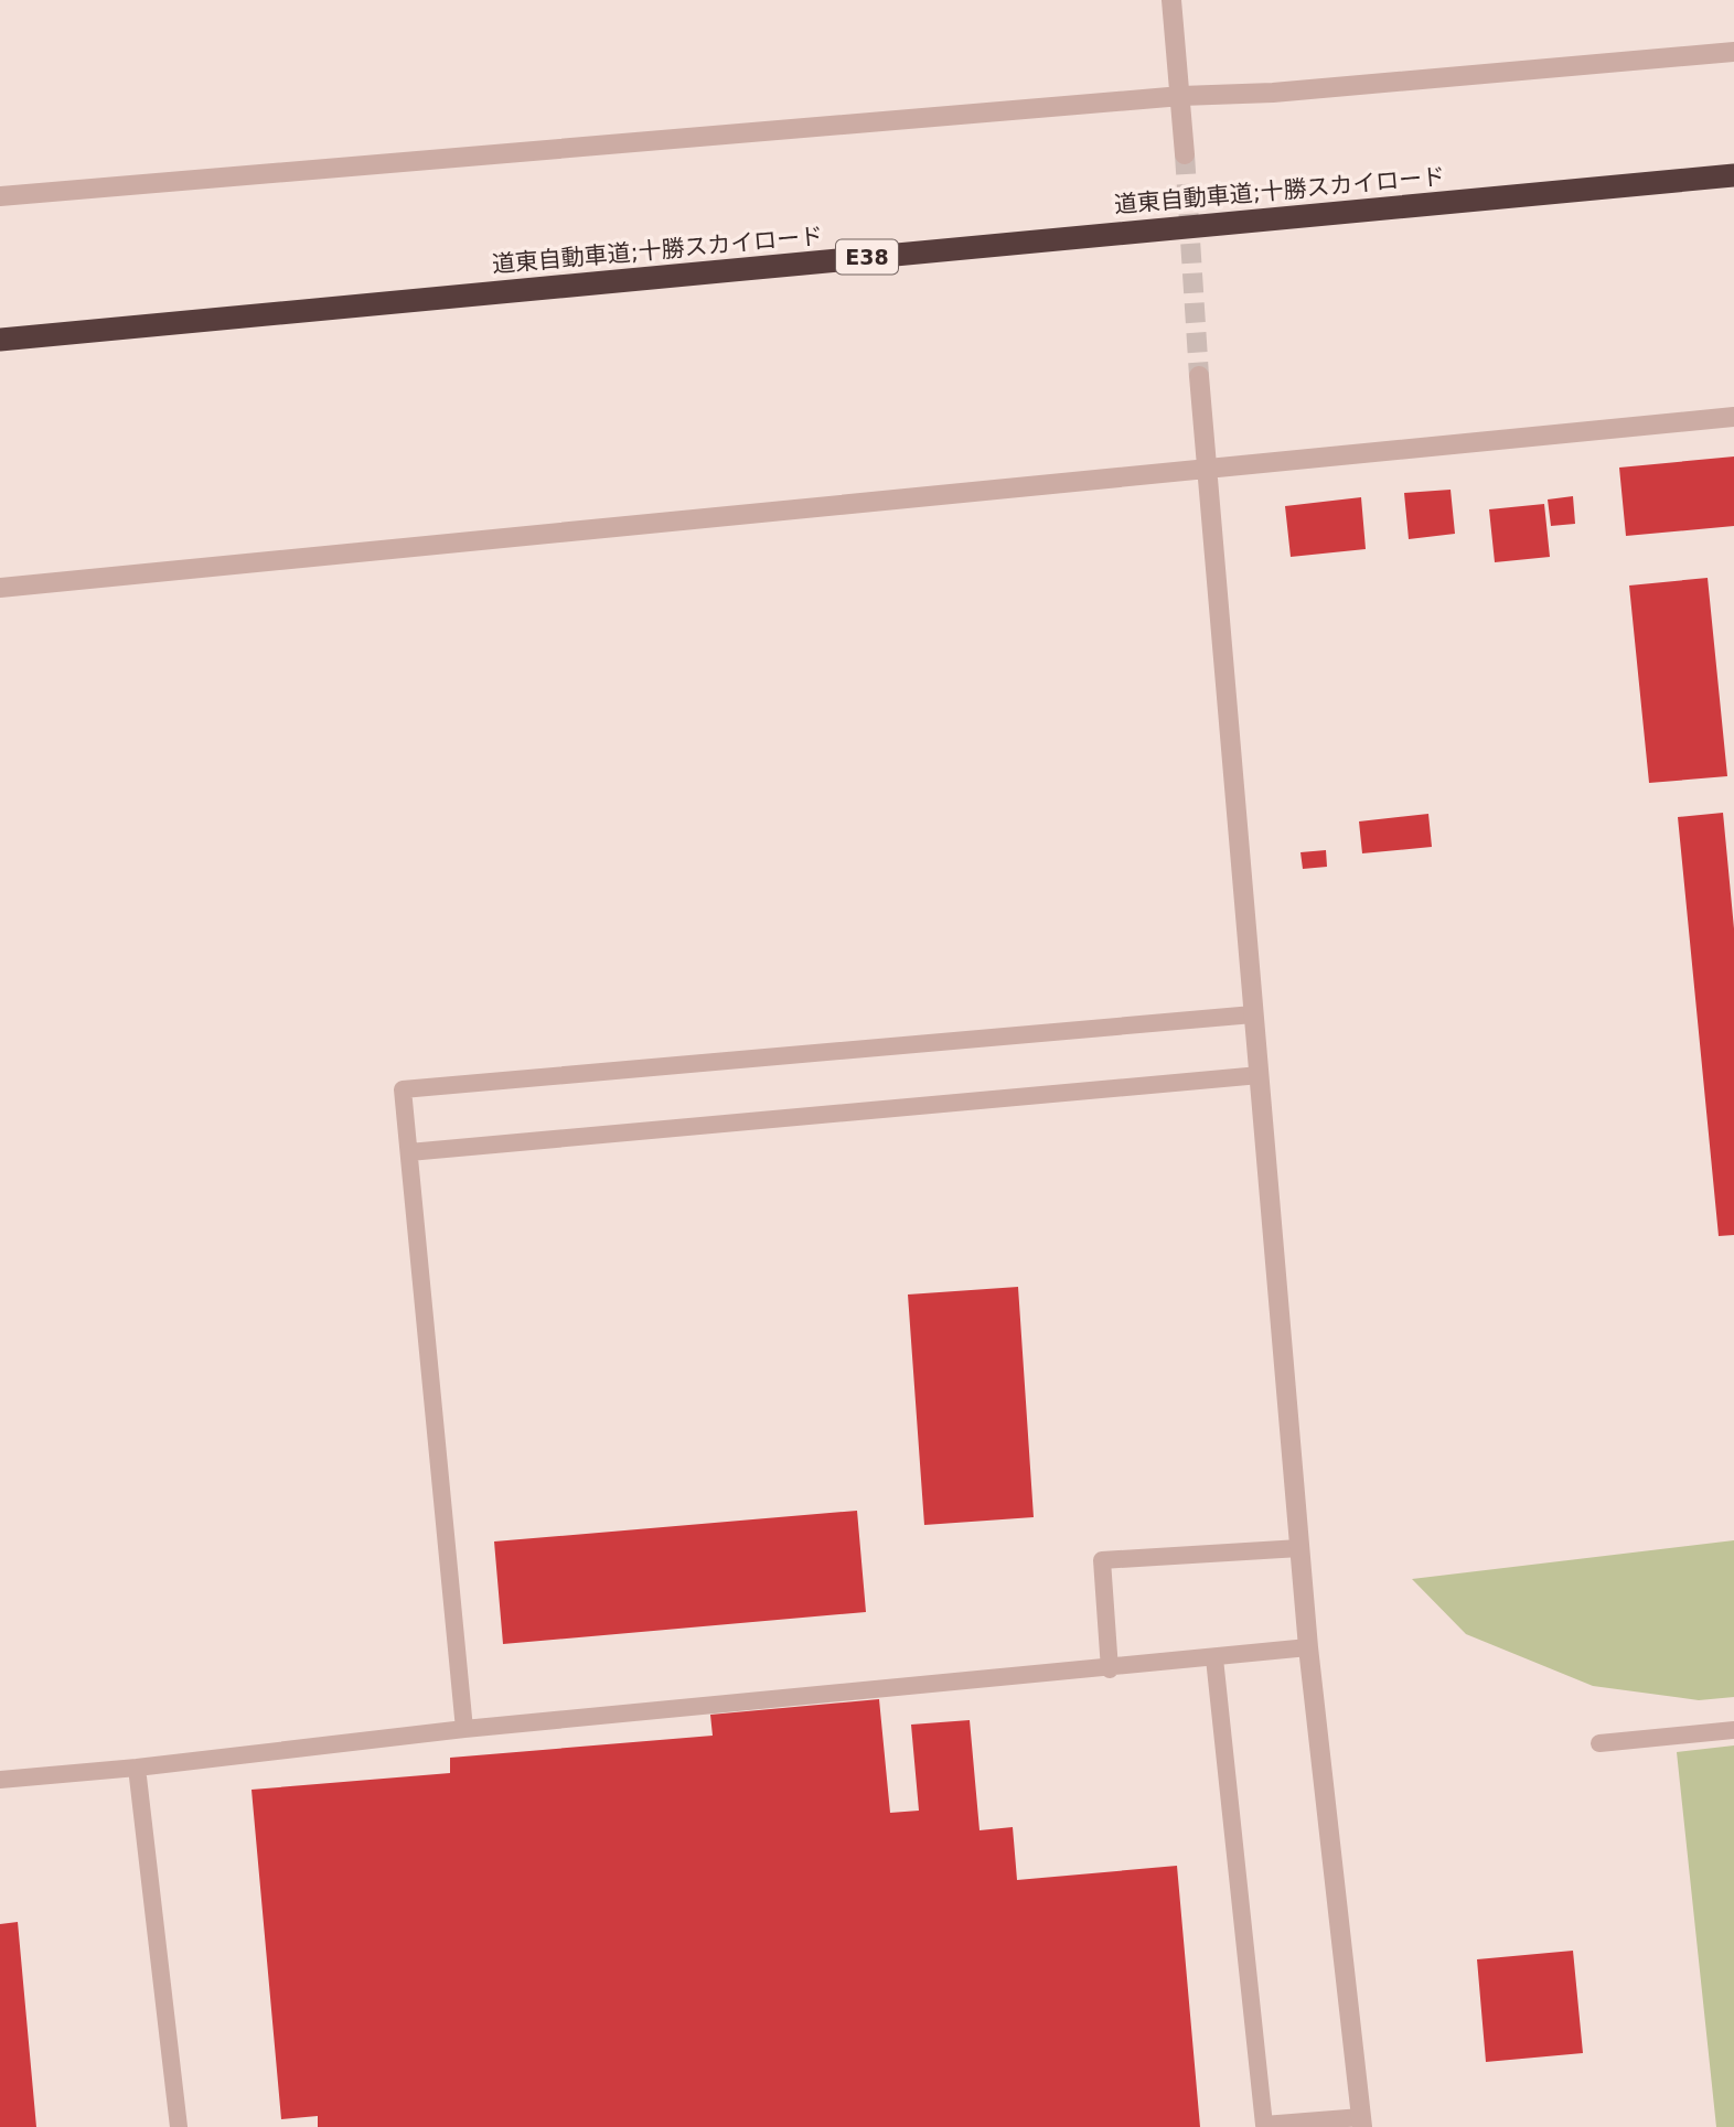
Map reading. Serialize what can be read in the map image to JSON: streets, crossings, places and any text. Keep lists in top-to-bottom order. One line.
{"streets":{"highway":["道東自動車道;十勝スカイロード","E38"]}}
